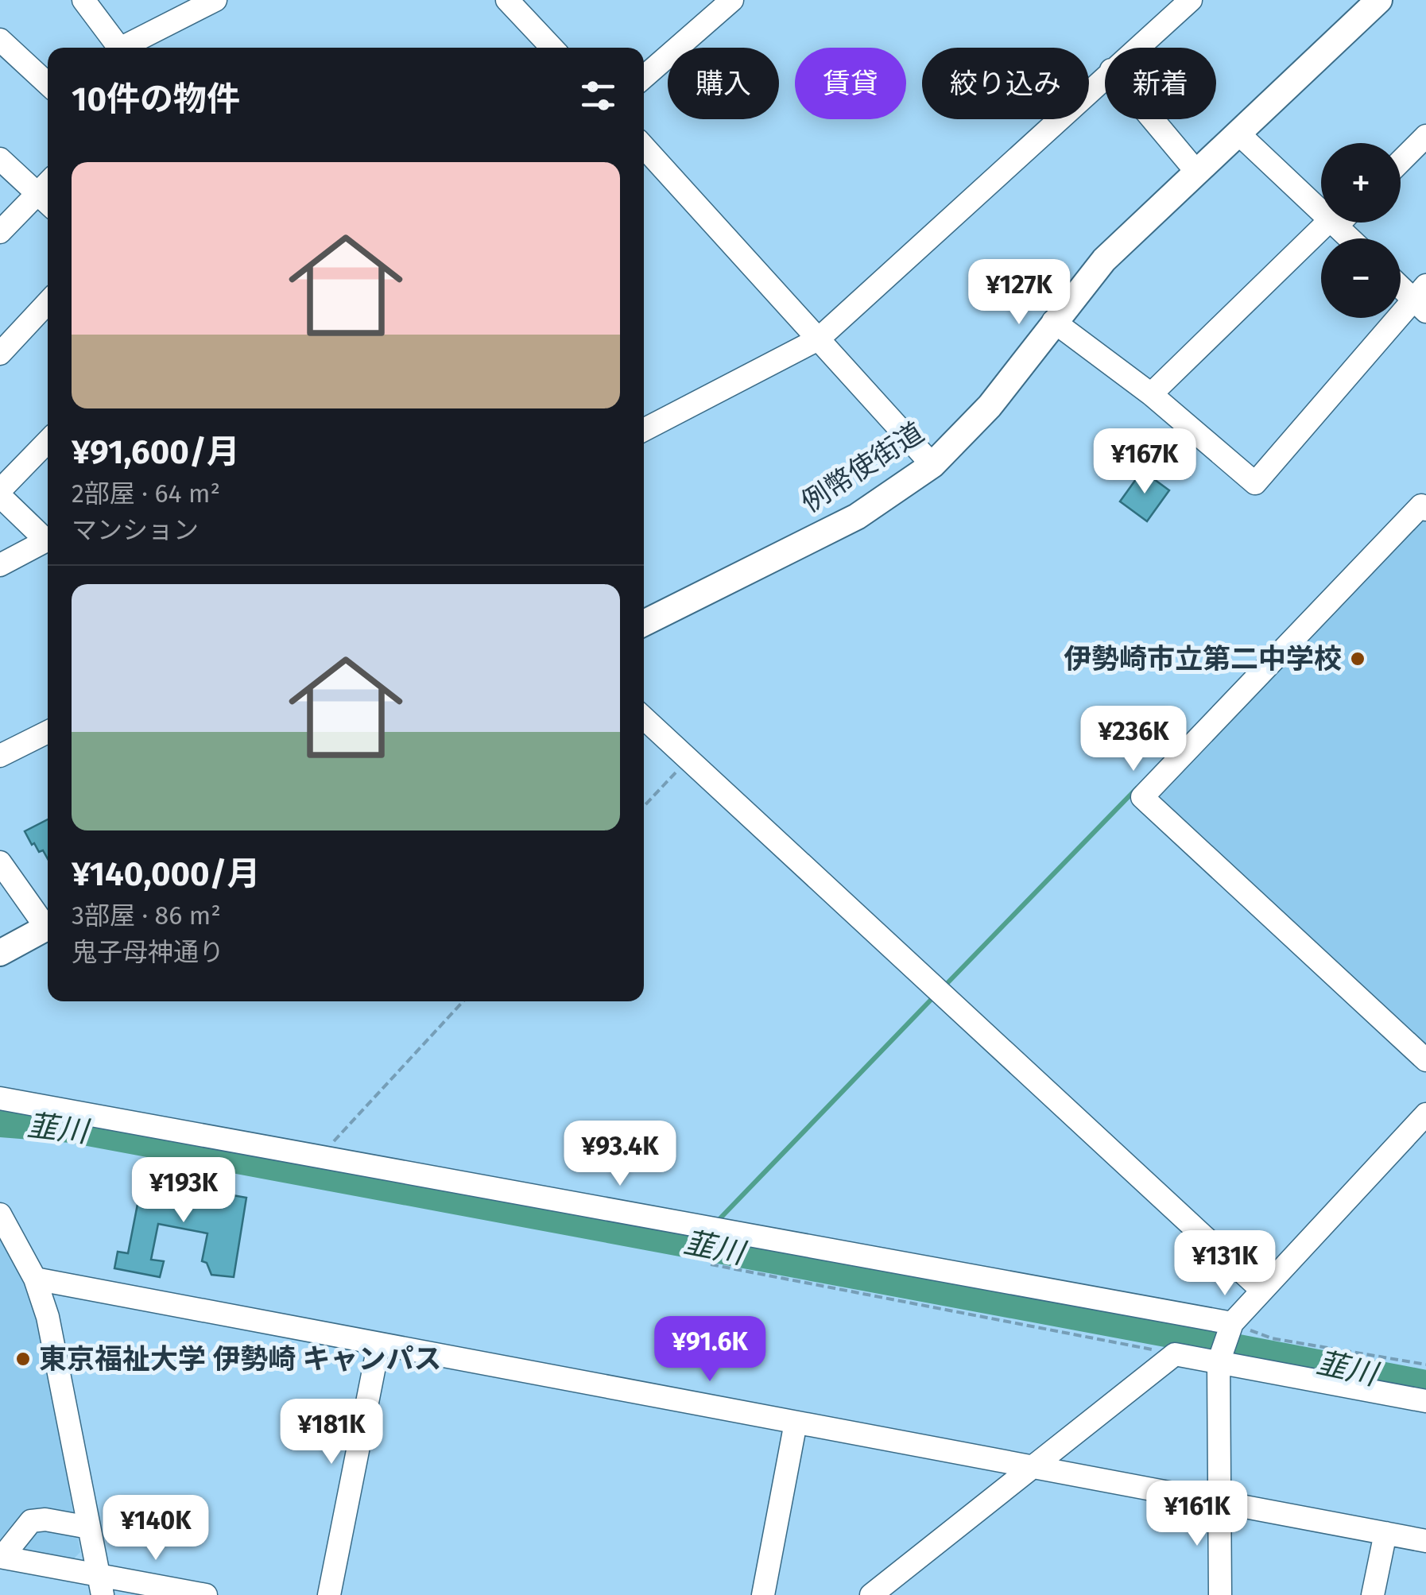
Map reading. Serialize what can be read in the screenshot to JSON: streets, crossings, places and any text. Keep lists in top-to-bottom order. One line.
{"streets":{"main road":["例幣使街道"]},"water":["韮川"],"places":["伊勢崎市立第二中学校","東京福祉大学 伊勢崎 キャンパス"],"page":{"chip":["購入","賃貸","絞り込み","新着"],"heading":"10件の物件","map_buttons":["+","−"],"list":[{"name":"¥91,600/月","note":"2部屋 · 64 m² · マンション"},{"name":"¥140,000/月","note":"3部屋 · 86 m² · 鬼子母神通り"}],"price":["¥127K","¥167K","¥236K","¥93.4K","¥193K","¥131K","¥91.6K","¥181K","¥161K","¥140K"]}}
